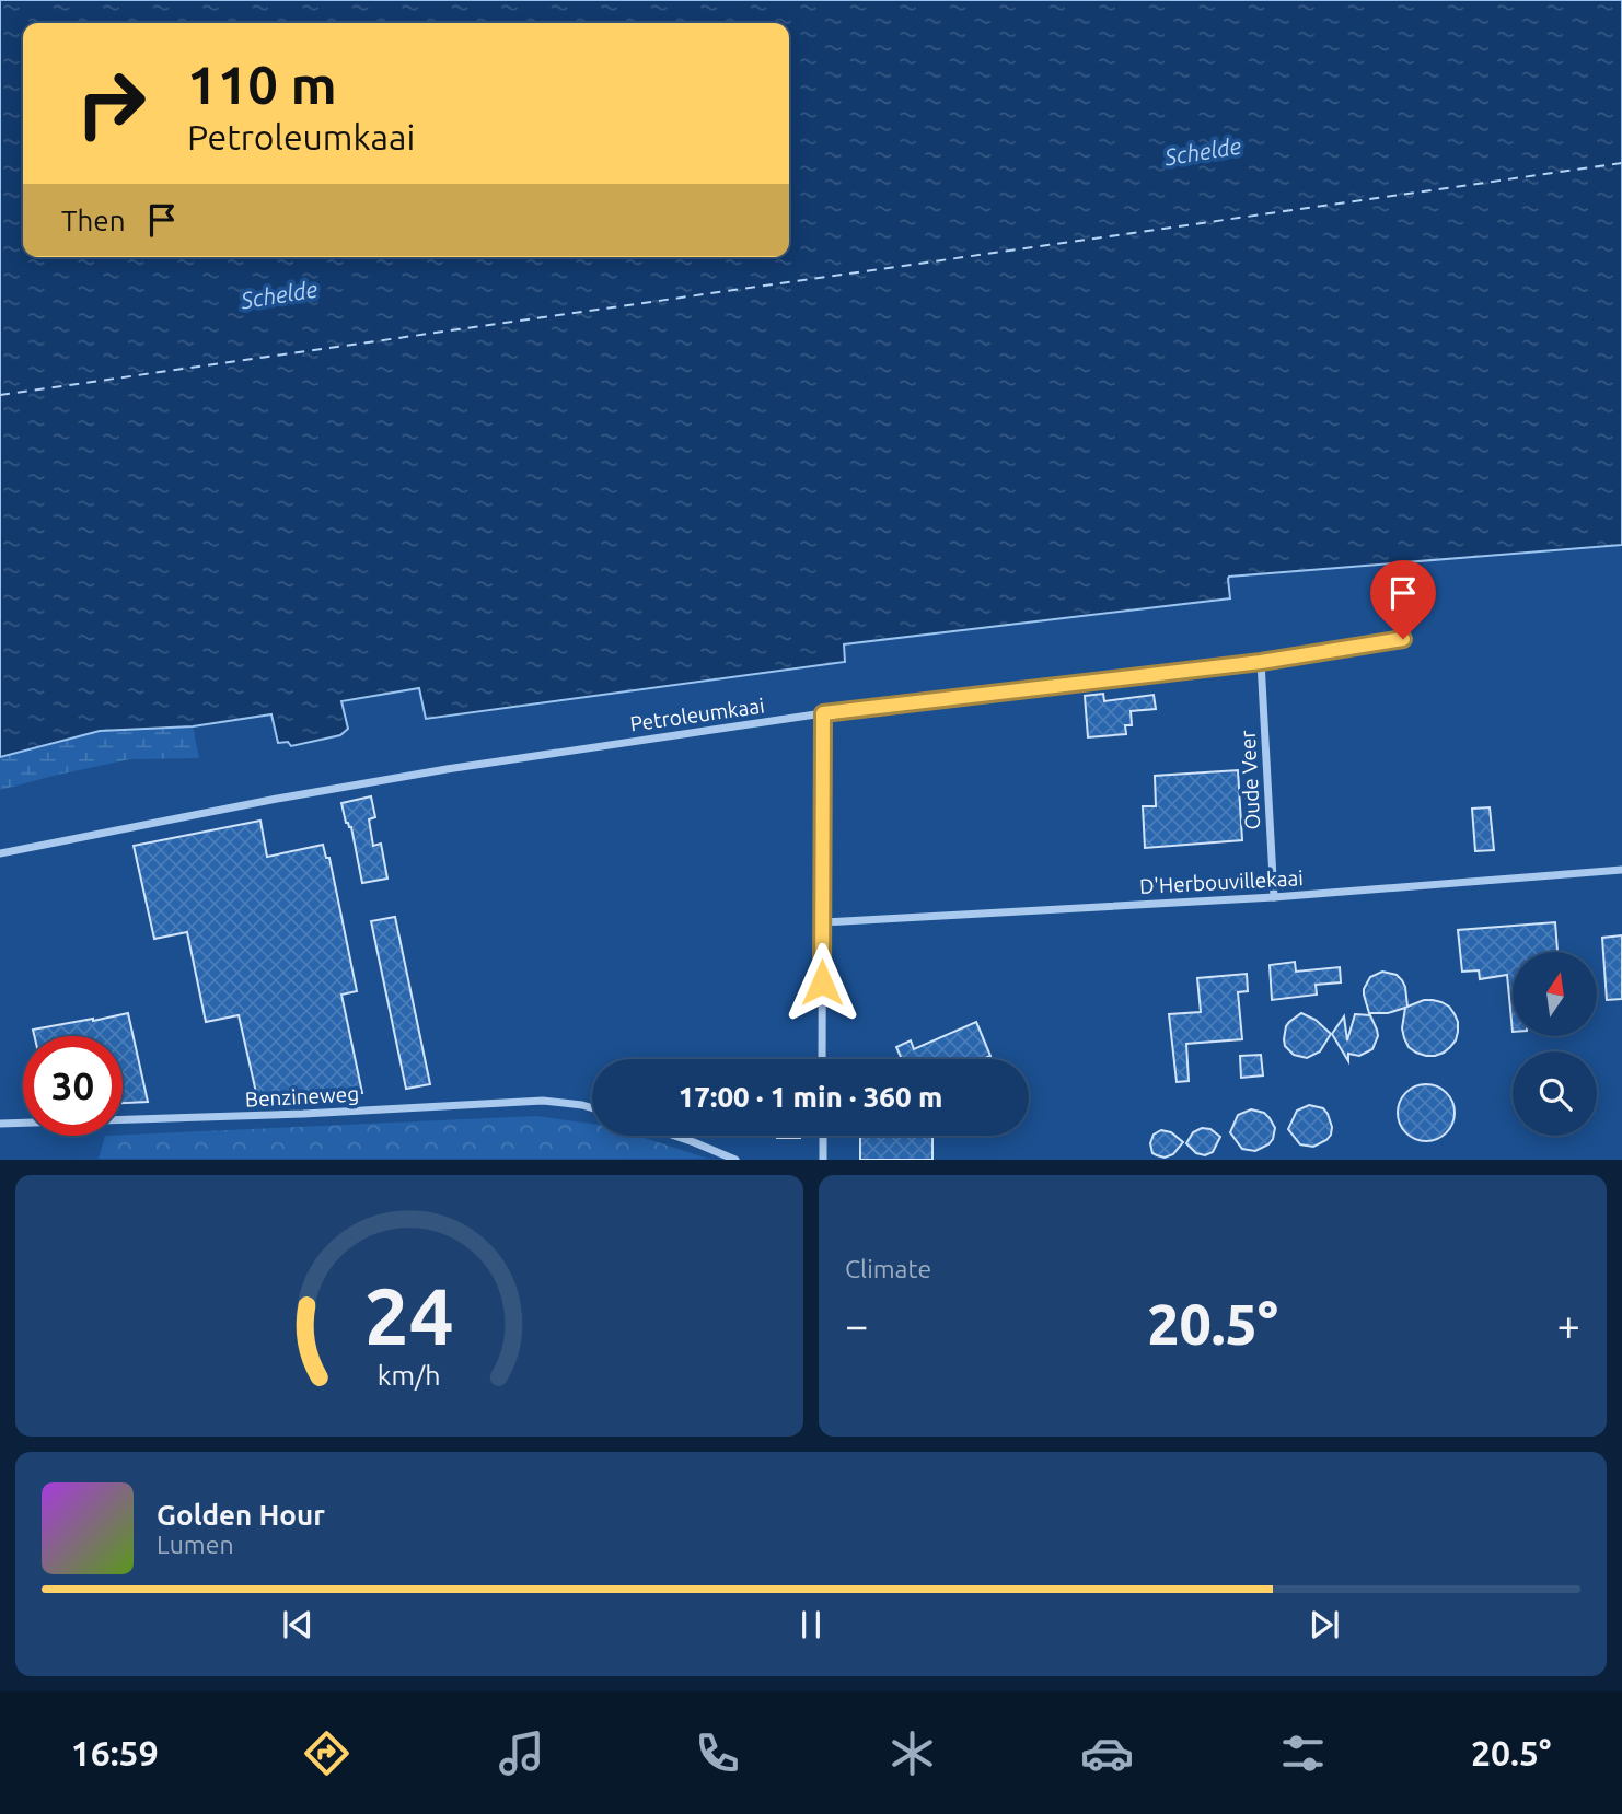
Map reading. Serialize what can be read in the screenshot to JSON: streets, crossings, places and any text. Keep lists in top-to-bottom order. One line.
{"streets":{"street":["Petroleumkaai","Oude Veer","D'Herbouvillekaai","Benzineweg"]},"crossings":[["Petroleumkaai","Oude Veer"],["Oude Veer","D'Herbouvillekaai"]],"water":["Schelde"],"north":"top","page":{"turn":["110 m","Petroleumkaai"],"then":"Then","limit":"30","trip":"17:00 · 1 min · 360 m","tile":"Climate","heat":["−","20.5°","+"],"song":["Golden Hour","Lumen"],"tabs":["16:59","20.5°"],"gauge":["24","km/h"]}}
